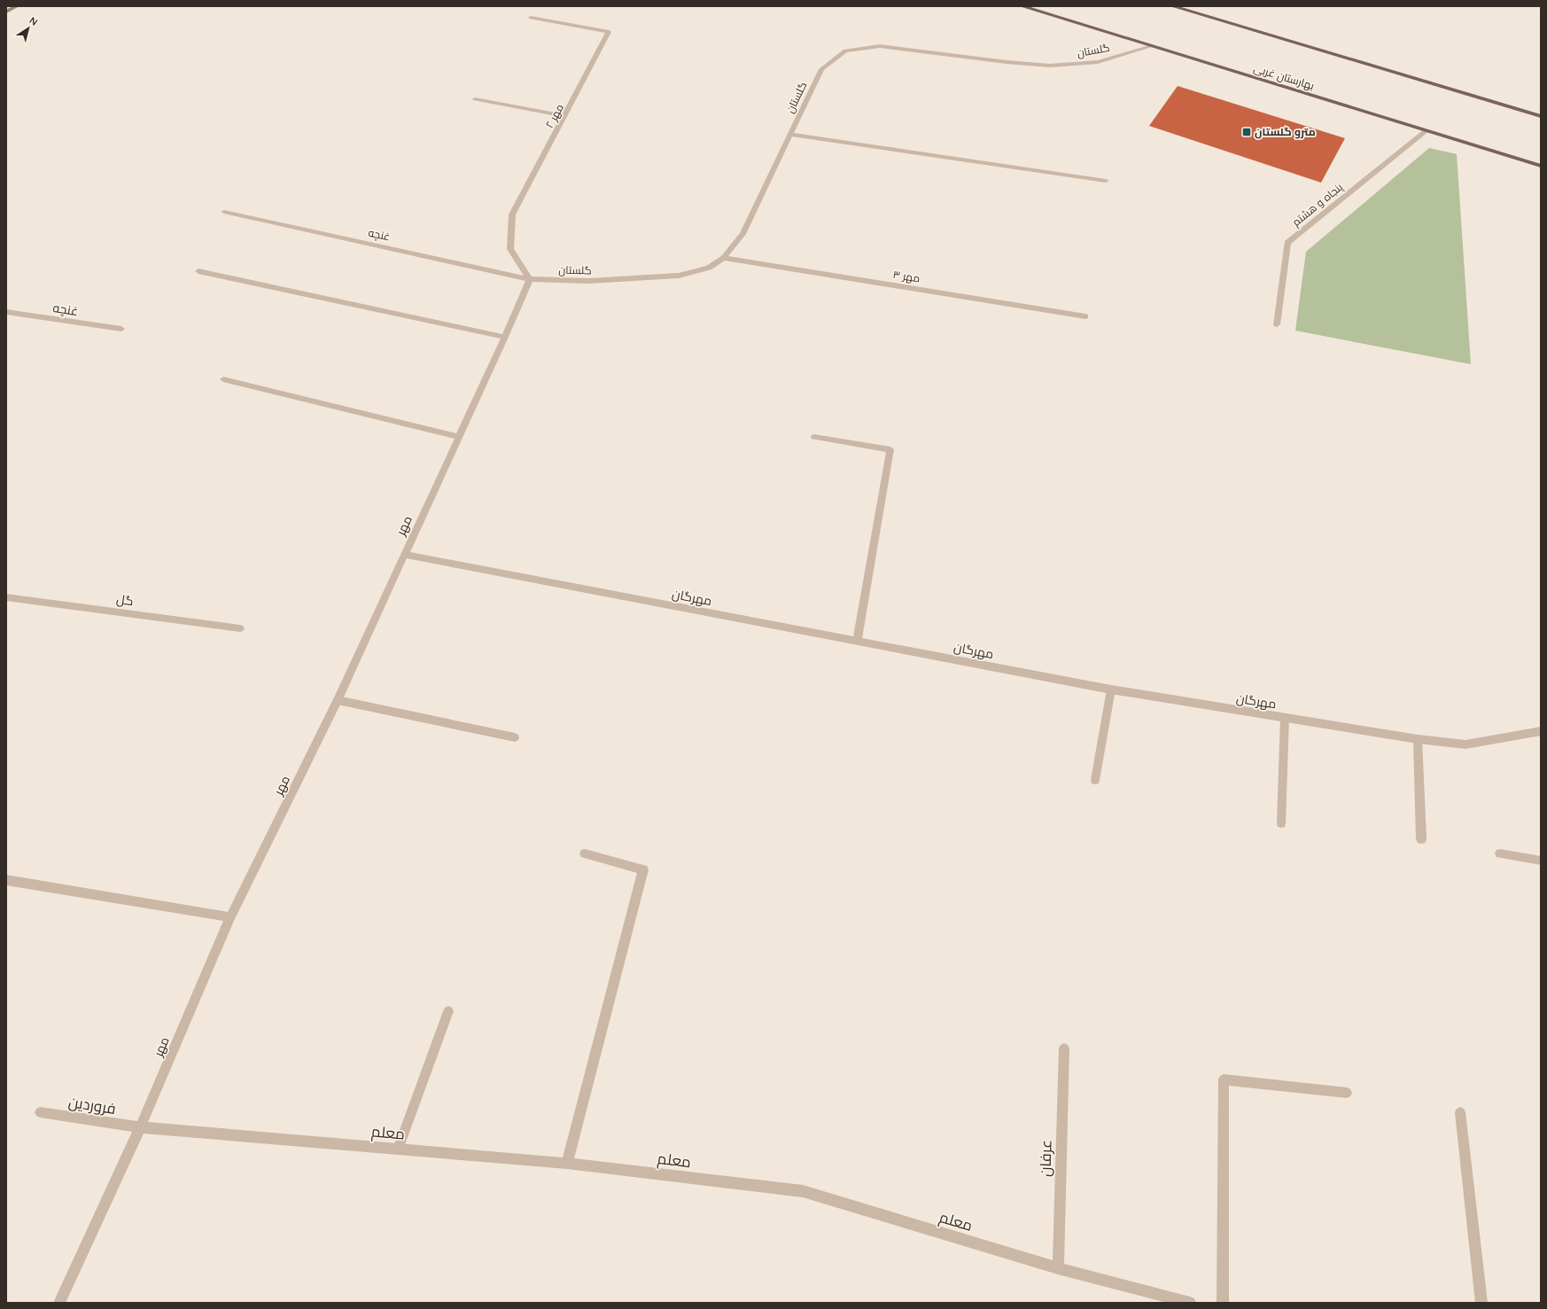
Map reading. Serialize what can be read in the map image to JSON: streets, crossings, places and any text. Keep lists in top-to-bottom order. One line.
{"streets":{"main road":["بهارستان غربی"],"street":["گلستان","مهر ۲","پنجاه و هشتم","غنچه","مهر ۳","مهر","مهرگان","گل","فروردین","معلم","عرفان"]},"crossings":[["گلستان","بهارستان غربی"],["گلستان","مهر ۲"],["گلستان","غنچه"],["گلستان","مهر ۳"],["گلستان","مهر"],["بهارستان غربی","پنجاه و هشتم"],["مهر ۲","غنچه"],["مهر ۲","مهر"],["غنچه","مهر"],["مهر","مهرگان"],["مهر","فروردین"],["مهر","معلم"],["فروردین","معلم"],["معلم","عرفان"]],"places":{"transit":["مترو گلستان"]},"north":"top right"}
